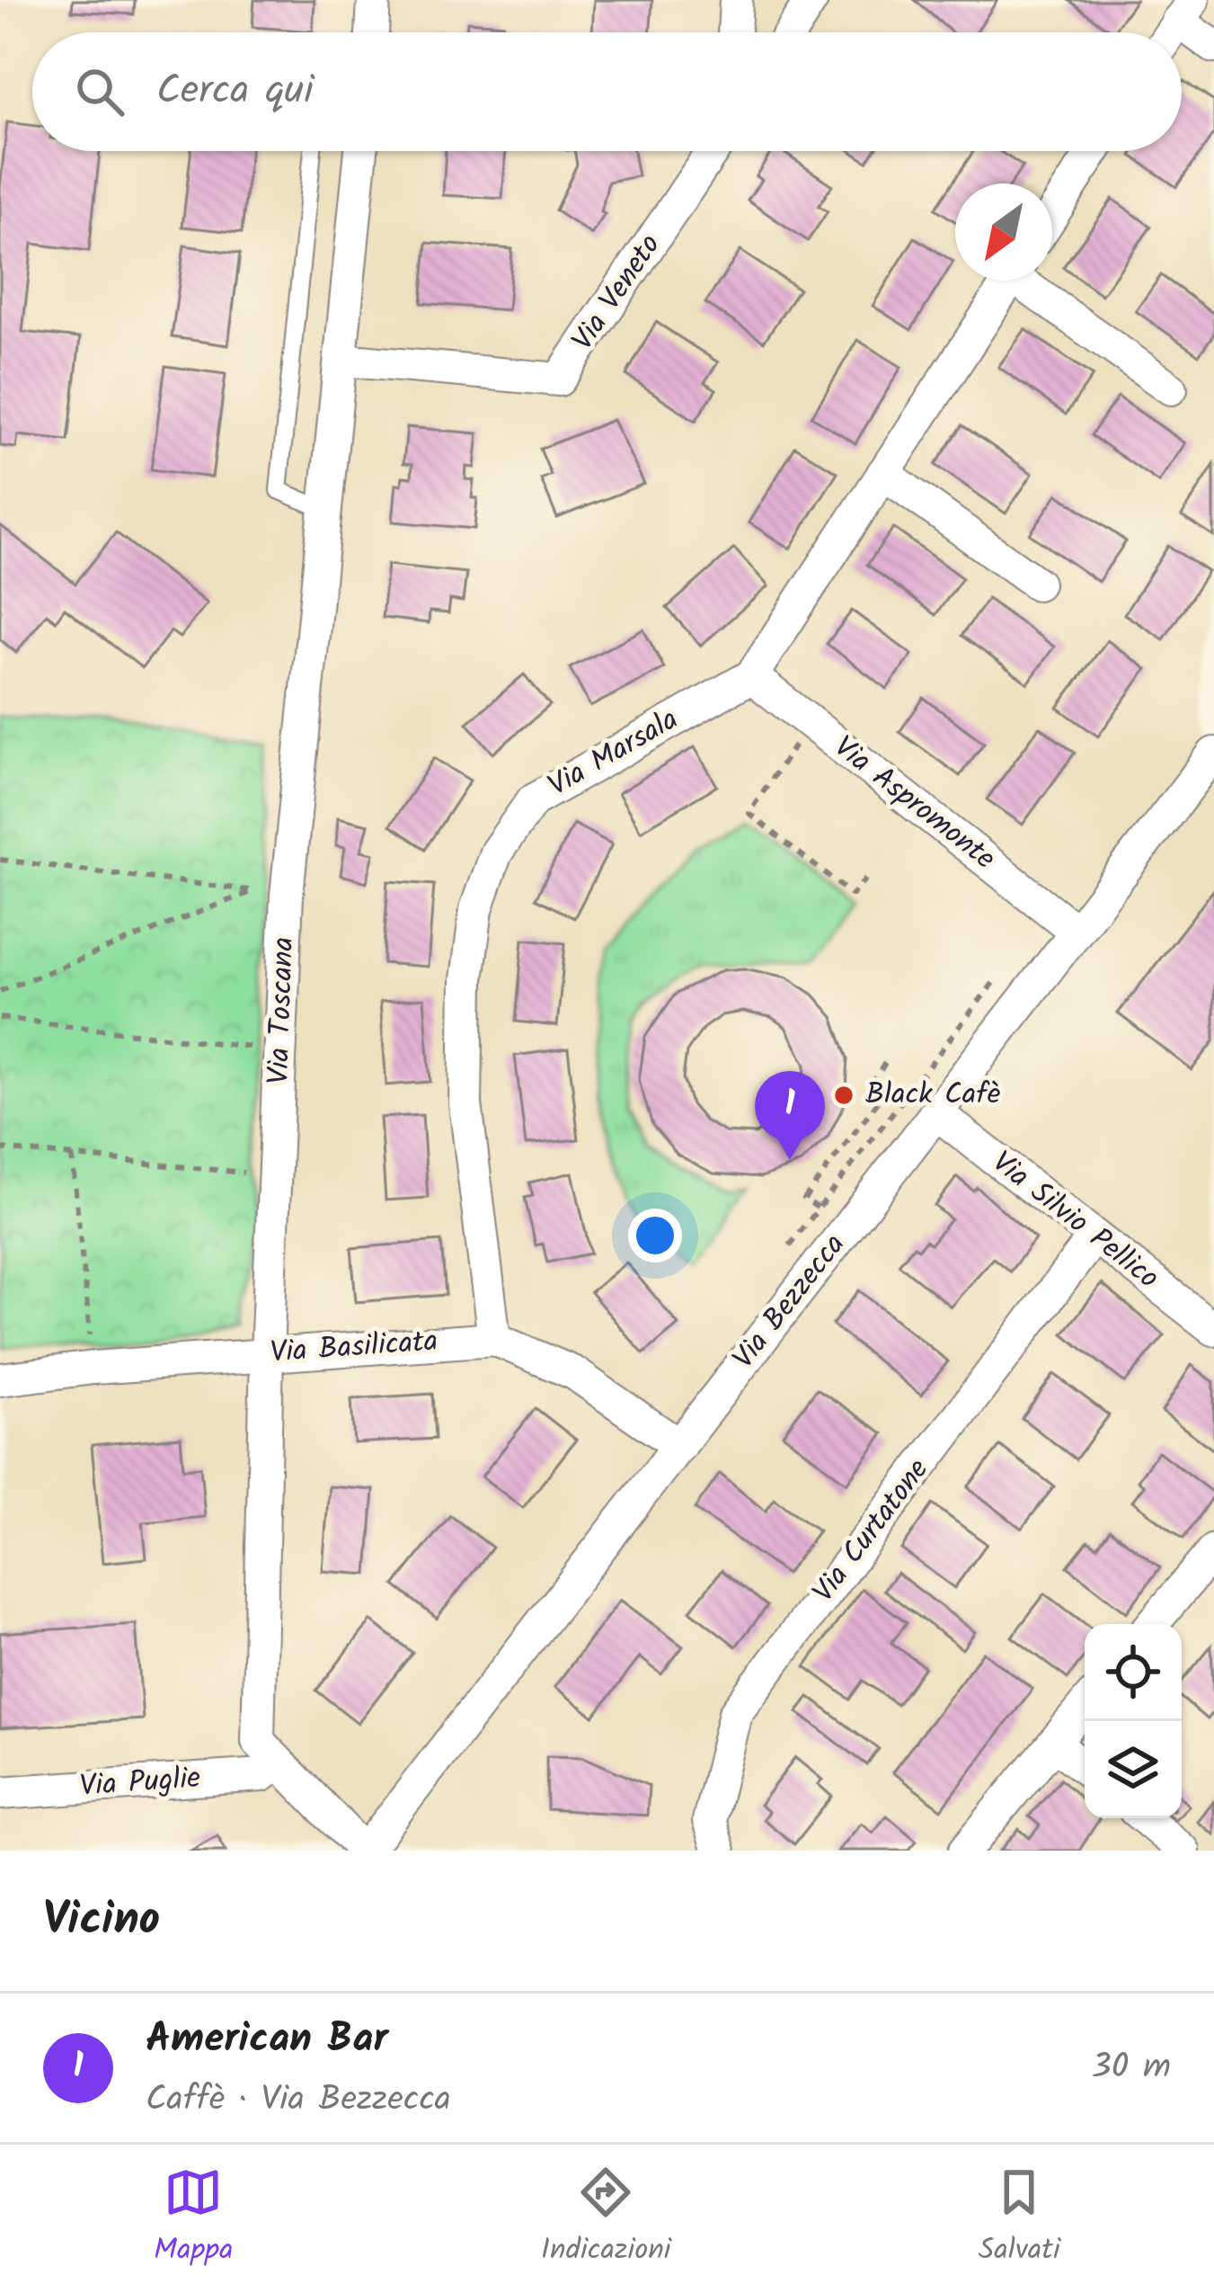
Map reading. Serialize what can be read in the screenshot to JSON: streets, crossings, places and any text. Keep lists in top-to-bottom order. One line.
{"streets":{"street":["Via Veneto","Via Marsala","Via Aspromonte","Via Toscana","Via Silvio Pellico","Via Bezzecca","Via Basilicata","Via Curtatone","Via Puglie"]},"crossings":[["Via Veneto","Via Toscana"],["Via Marsala","Via Aspromonte"],["Via Marsala","Via Basilicata"],["Via Aspromonte","Via Bezzecca"],["Via Toscana","Via Bezzecca"],["Via Toscana","Via Basilicata"],["Via Toscana","Via Puglie"],["Via Silvio Pellico","Via Bezzecca"],["Via Silvio Pellico","Via Curtatone"],["Via Bezzecca","Via Basilicata"]],"places":["Black Cafè"],"north":"bottom left","page":{"search":"Cerca qui","pins":"1","heading":"Vicino","list":[{"mark":"1","name":"American Bar","note":"Caffè · Via Bezzecca","value":"30 m"}],"nav":["Mappa","Indicazioni","Salvati"]}}
